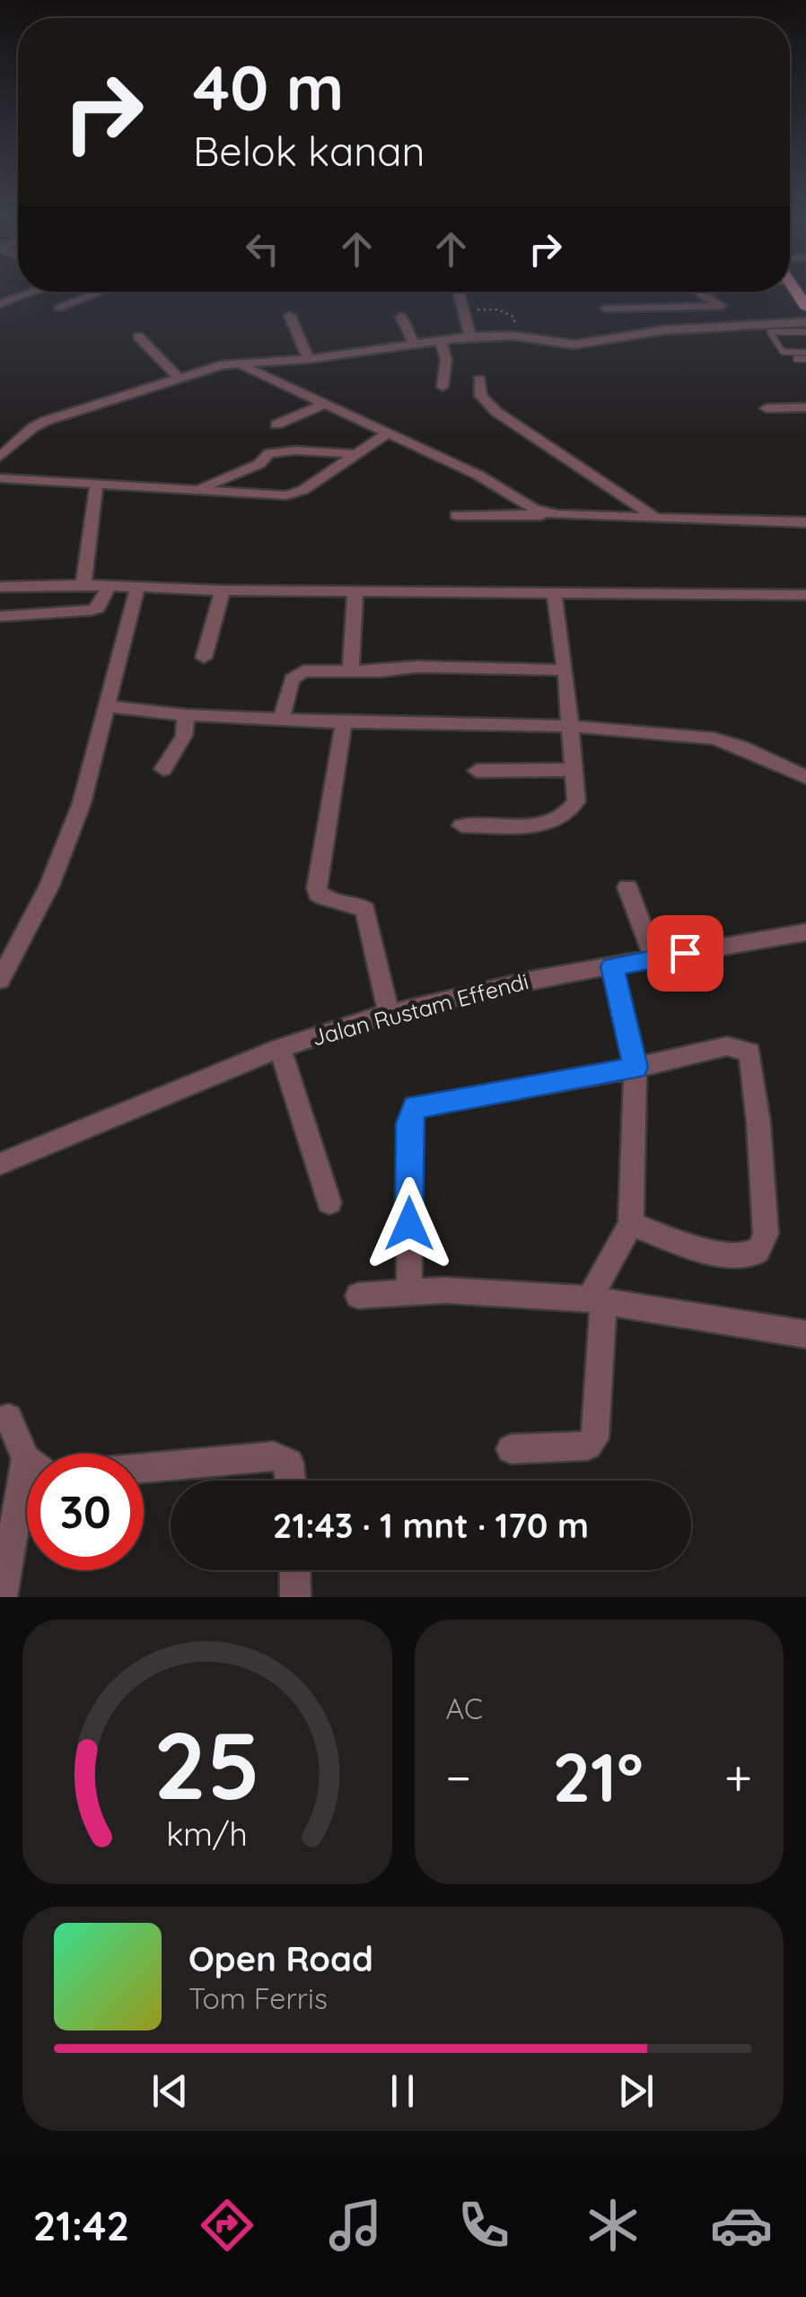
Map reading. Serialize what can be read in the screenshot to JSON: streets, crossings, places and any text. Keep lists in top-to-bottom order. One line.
{"streets":{"street":["Jalan Rustam Effendi"]},"page":{"turn":["40 m","Belok kanan"],"limit":"30","trip":"21:43 · 1 mnt · 170 m","tile":"AC","heat":["−","21°","+"],"song":["Open Road","Tom Ferris"],"tabs":"21:42","gauge":["25","km/h"]}}
